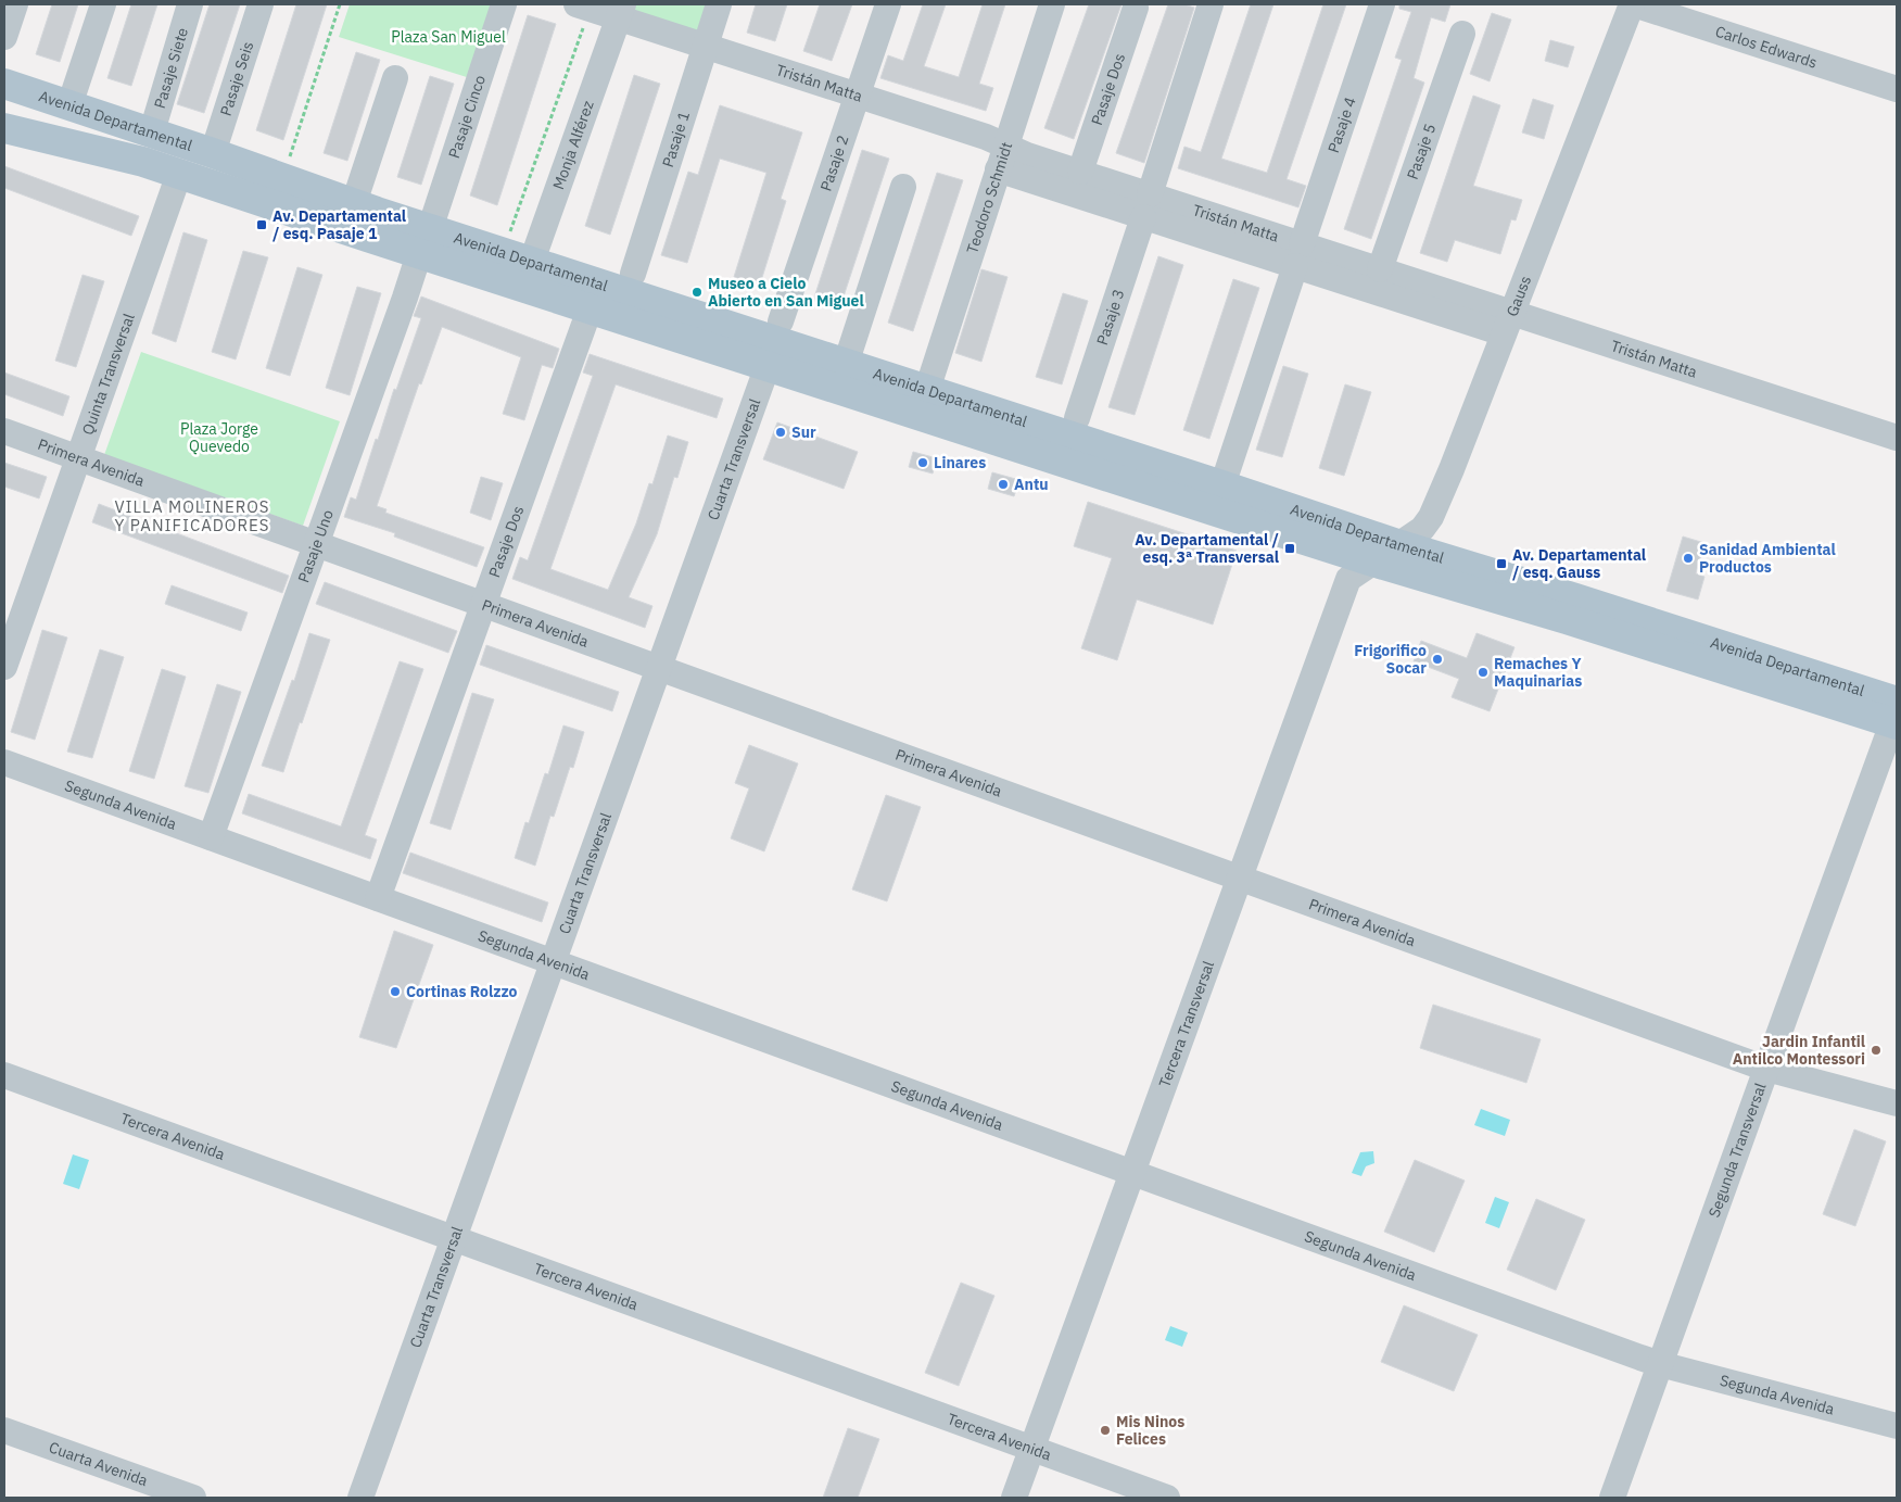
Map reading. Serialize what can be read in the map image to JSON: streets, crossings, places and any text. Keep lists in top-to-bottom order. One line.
{"streets":{"main road":["Avenida Departamental"],"street":["Carlos Edwards","Pasaje Siete","Pasaje Seis","Tristán Matta","Pasaje Dos","Pasaje Cinco","Pasaje 4","Pasaje 1","Monja Alférez","Pasaje 5","Pasaje 2","Teodoro Schmidt","Gauss","Pasaje 3","Quinta Transversal","Cuarta Transversal","Primera Avenida","Pasaje Uno","Segunda Avenida","Tercera Transversal","Tercera Avenida","Segunda Transversal","Cuarta Avenida"]},"crossings":[["Carlos Edwards","Gauss"],["Pasaje Siete","Avenida Departamental"],["Pasaje Seis","Avenida Departamental"],["Tristán Matta","Pasaje Dos"],["Tristán Matta","Pasaje 4"],["Tristán Matta","Pasaje 1"],["Tristán Matta","Monja Alférez"],["Tristán Matta","Pasaje 5"],["Tristán Matta","Pasaje 2"],["Tristán Matta","Teodoro Schmidt"],["Tristán Matta","Gauss"],["Tristán Matta","Pasaje 3"],["Pasaje Dos","Avenida Departamental"],["Pasaje Dos","Primera Avenida"],["Pasaje Dos","Segunda Avenida"],["Pasaje Cinco","Avenida Departamental"],["Pasaje Cinco","Pasaje Uno"],["Avenida Departamental","Pasaje 4"],["Avenida Departamental","Monja Alférez"],["Avenida Departamental","Pasaje 2"],["Avenida Departamental","Teodoro Schmidt"],["Avenida Departamental","Gauss"],["Avenida Departamental","Quinta Transversal"],["Avenida Departamental","Cuarta Transversal"],["Avenida Departamental","Pasaje Uno"],["Avenida Departamental","Tercera Transversal"],["Avenida Departamental","Segunda Transversal"],["Pasaje 2","Cuarta Transversal"],["Gauss","Tercera Transversal"],["Quinta Transversal","Primera Avenida"],["Cuarta Transversal","Primera Avenida"],["Cuarta Transversal","Segunda Avenida"],["Cuarta Transversal","Tercera Avenida"],["Primera Avenida","Pasaje Uno"],["Primera Avenida","Tercera Transversal"],["Primera Avenida","Segunda Transversal"],["Pasaje Uno","Segunda Avenida"],["Segunda Avenida","Tercera Transversal"],["Segunda Avenida","Segunda Transversal"],["Tercera Transversal","Tercera Avenida"]],"districts":["VILLA MOLINEROS Y PANIFICADORES"],"parks":["Plaza San Miguel","Plaza Jorge Quevedo"],"places":{"transit":["Av. Departamental / esq. Pasaje 1","Av. Departamental / esq. 3ª Transversal","Av. Departamental / esq. Gauss"],"other":["Museo a Cielo Abierto en San Miguel","Sur","Linares","Antu","Sanidad Ambiental Productos","Frigorifico Socar","Remaches Y Maquinarias","Cortinas Rolzzo","Jardin Infantil Antilco Montessori","Mis Ninos Felices"]}}
